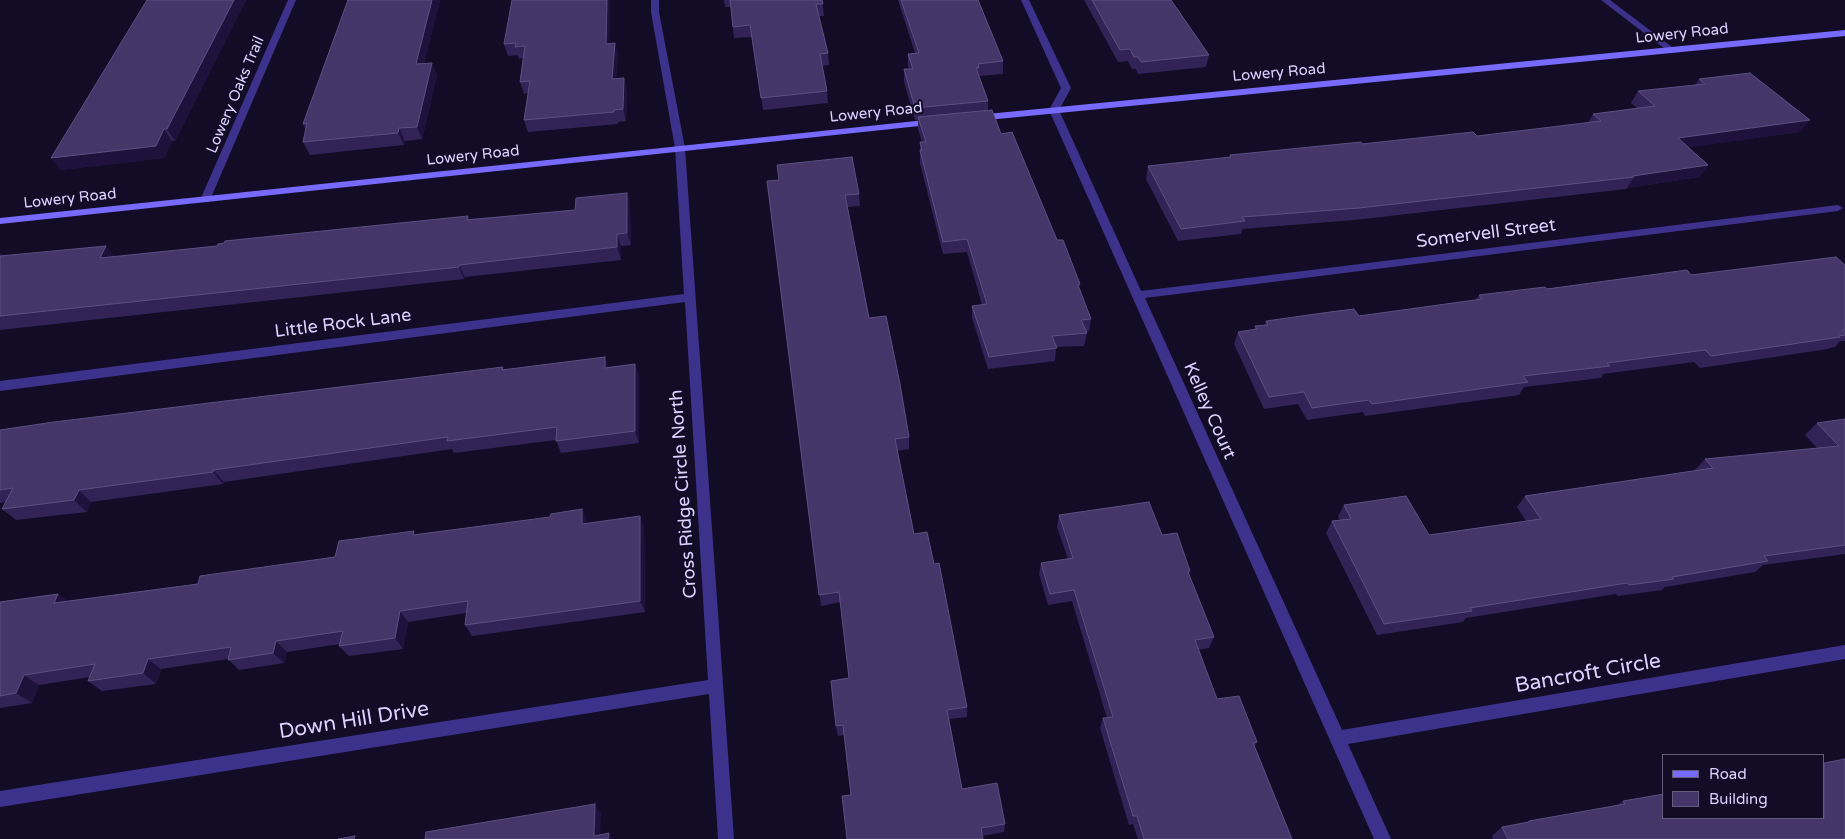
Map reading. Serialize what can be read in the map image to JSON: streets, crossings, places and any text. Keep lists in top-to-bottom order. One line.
{"streets":{"street":["Lowery Road","Lowery Oaks Trail","Somervell Street","Little Rock Lane","Kelley Court","Cross Ridge Circle North","Bancroft Circle","Down Hill Drive"]},"crossings":[["Lowery Road","Lowery Oaks Trail"],["Lowery Road","Kelley Court"],["Lowery Road","Cross Ridge Circle North"],["Somervell Street","Kelley Court"],["Little Rock Lane","Cross Ridge Circle North"],["Kelley Court","Bancroft Circle"],["Cross Ridge Circle North","Down Hill Drive"]],"legend":["Road","Building"]}
